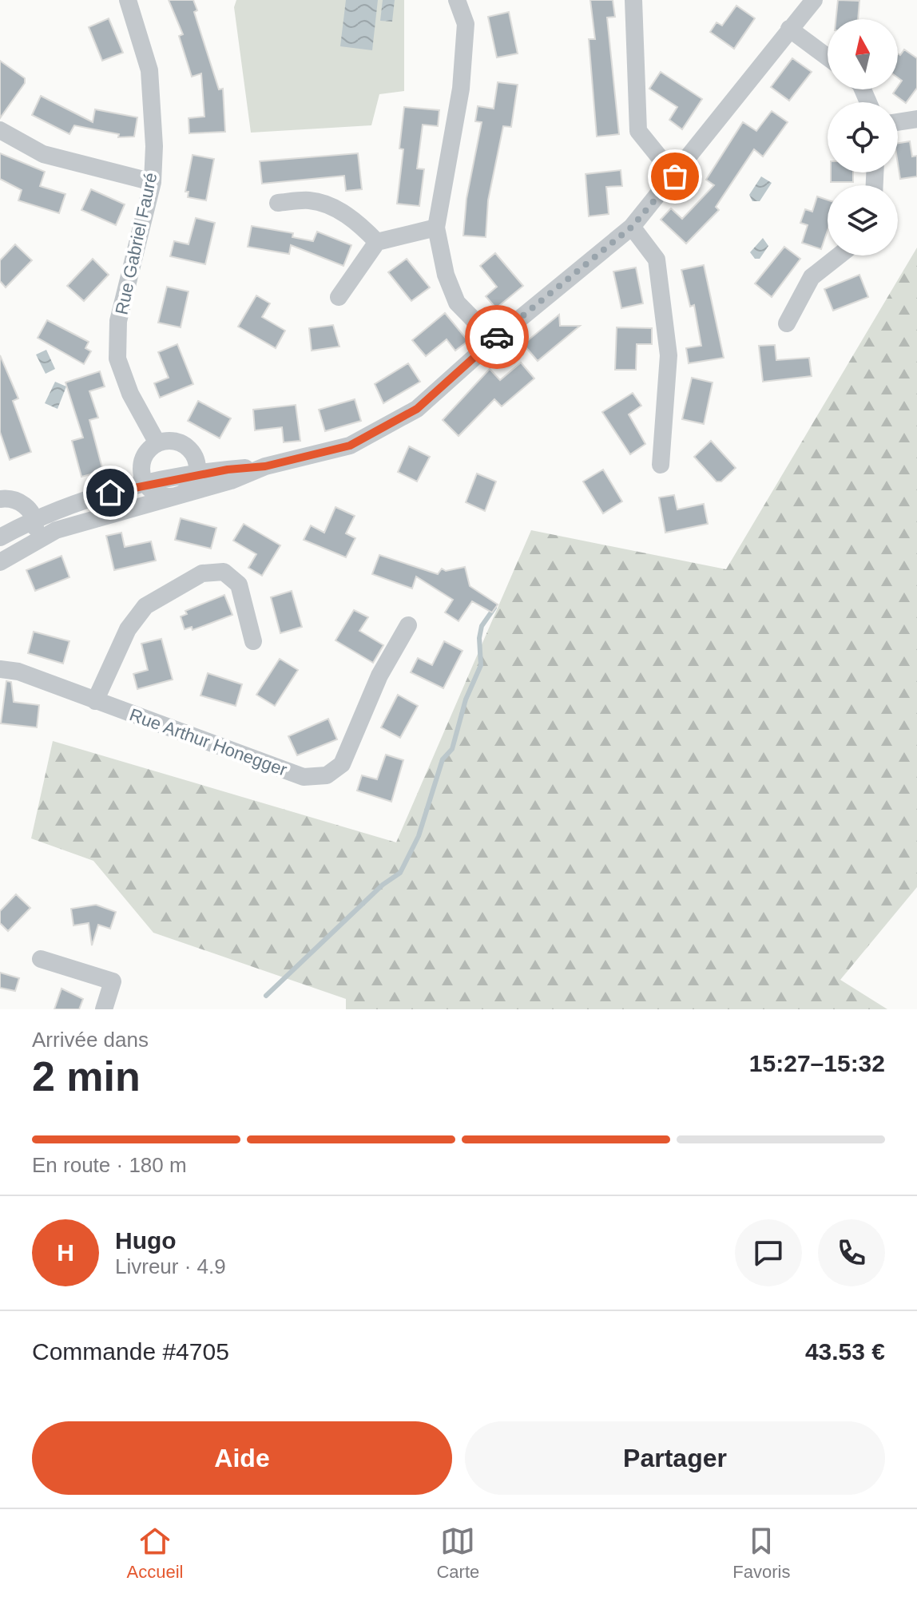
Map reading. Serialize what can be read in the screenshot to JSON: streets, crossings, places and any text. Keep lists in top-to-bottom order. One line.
{"streets":{"street":["Rue Gabriel Fauré","Rue Arthur Honegger"]},"north":"top","page":{"heading":["2 min","Arrivée dans","15:27–15:32"],"panel":["Hugo","Livreur · 4.9","Commande #4705","43.53 €"],"bar":"En route · 180 m","round":"H","buttons":["Aide","Partager"],"tabs":["Accueil","Carte","Favoris"]}}
